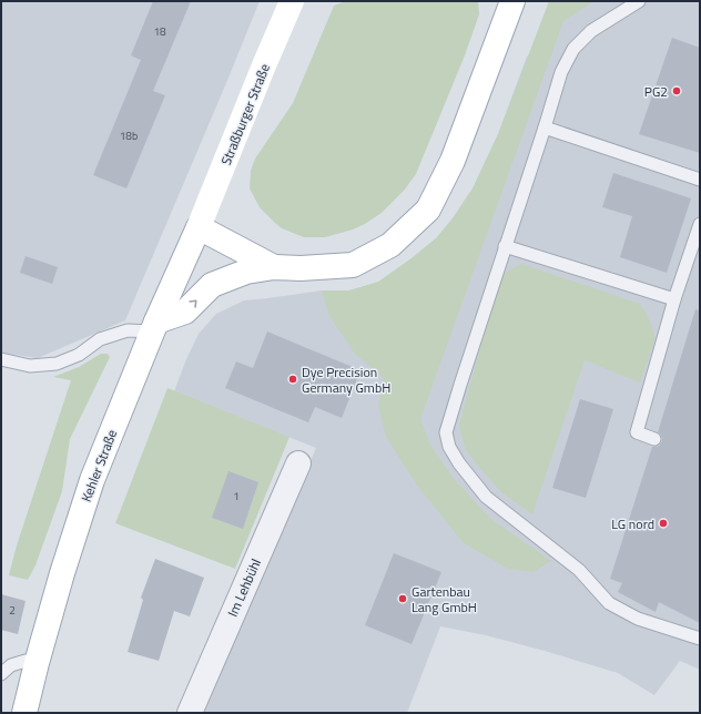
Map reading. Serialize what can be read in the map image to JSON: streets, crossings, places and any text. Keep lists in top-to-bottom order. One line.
{"streets":{"main road":["Straßburger Straße","Kehler Straße"],"street":["Im Lehbühl"]},"crossings":[["Straßburger Straße","Kehler Straße"]],"places":["PG2","Dye Precision Germany GmbH","LG nord","Gartenbau Lang GmbH"],"house_numbers":["18","18b","1","2"]}
